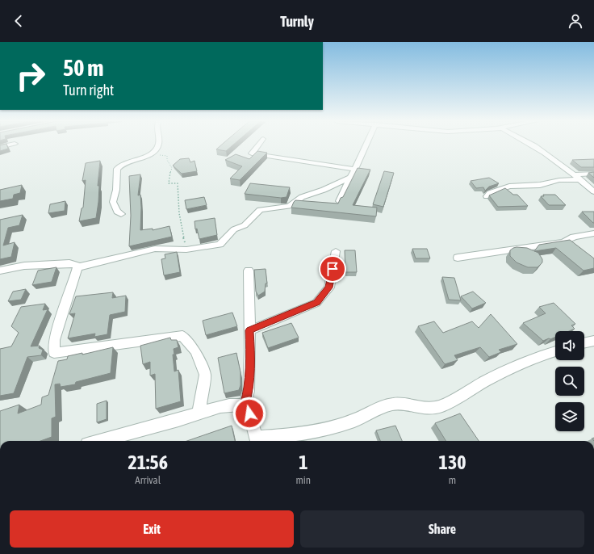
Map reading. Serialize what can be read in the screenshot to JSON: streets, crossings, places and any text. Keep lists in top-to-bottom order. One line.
{"page":{"header":"Turnly","turn":["50 m","Turn right"],"eta":["21:56","Arrival","1","min","130","m"],"buttons":["Exit","Share"]}}
